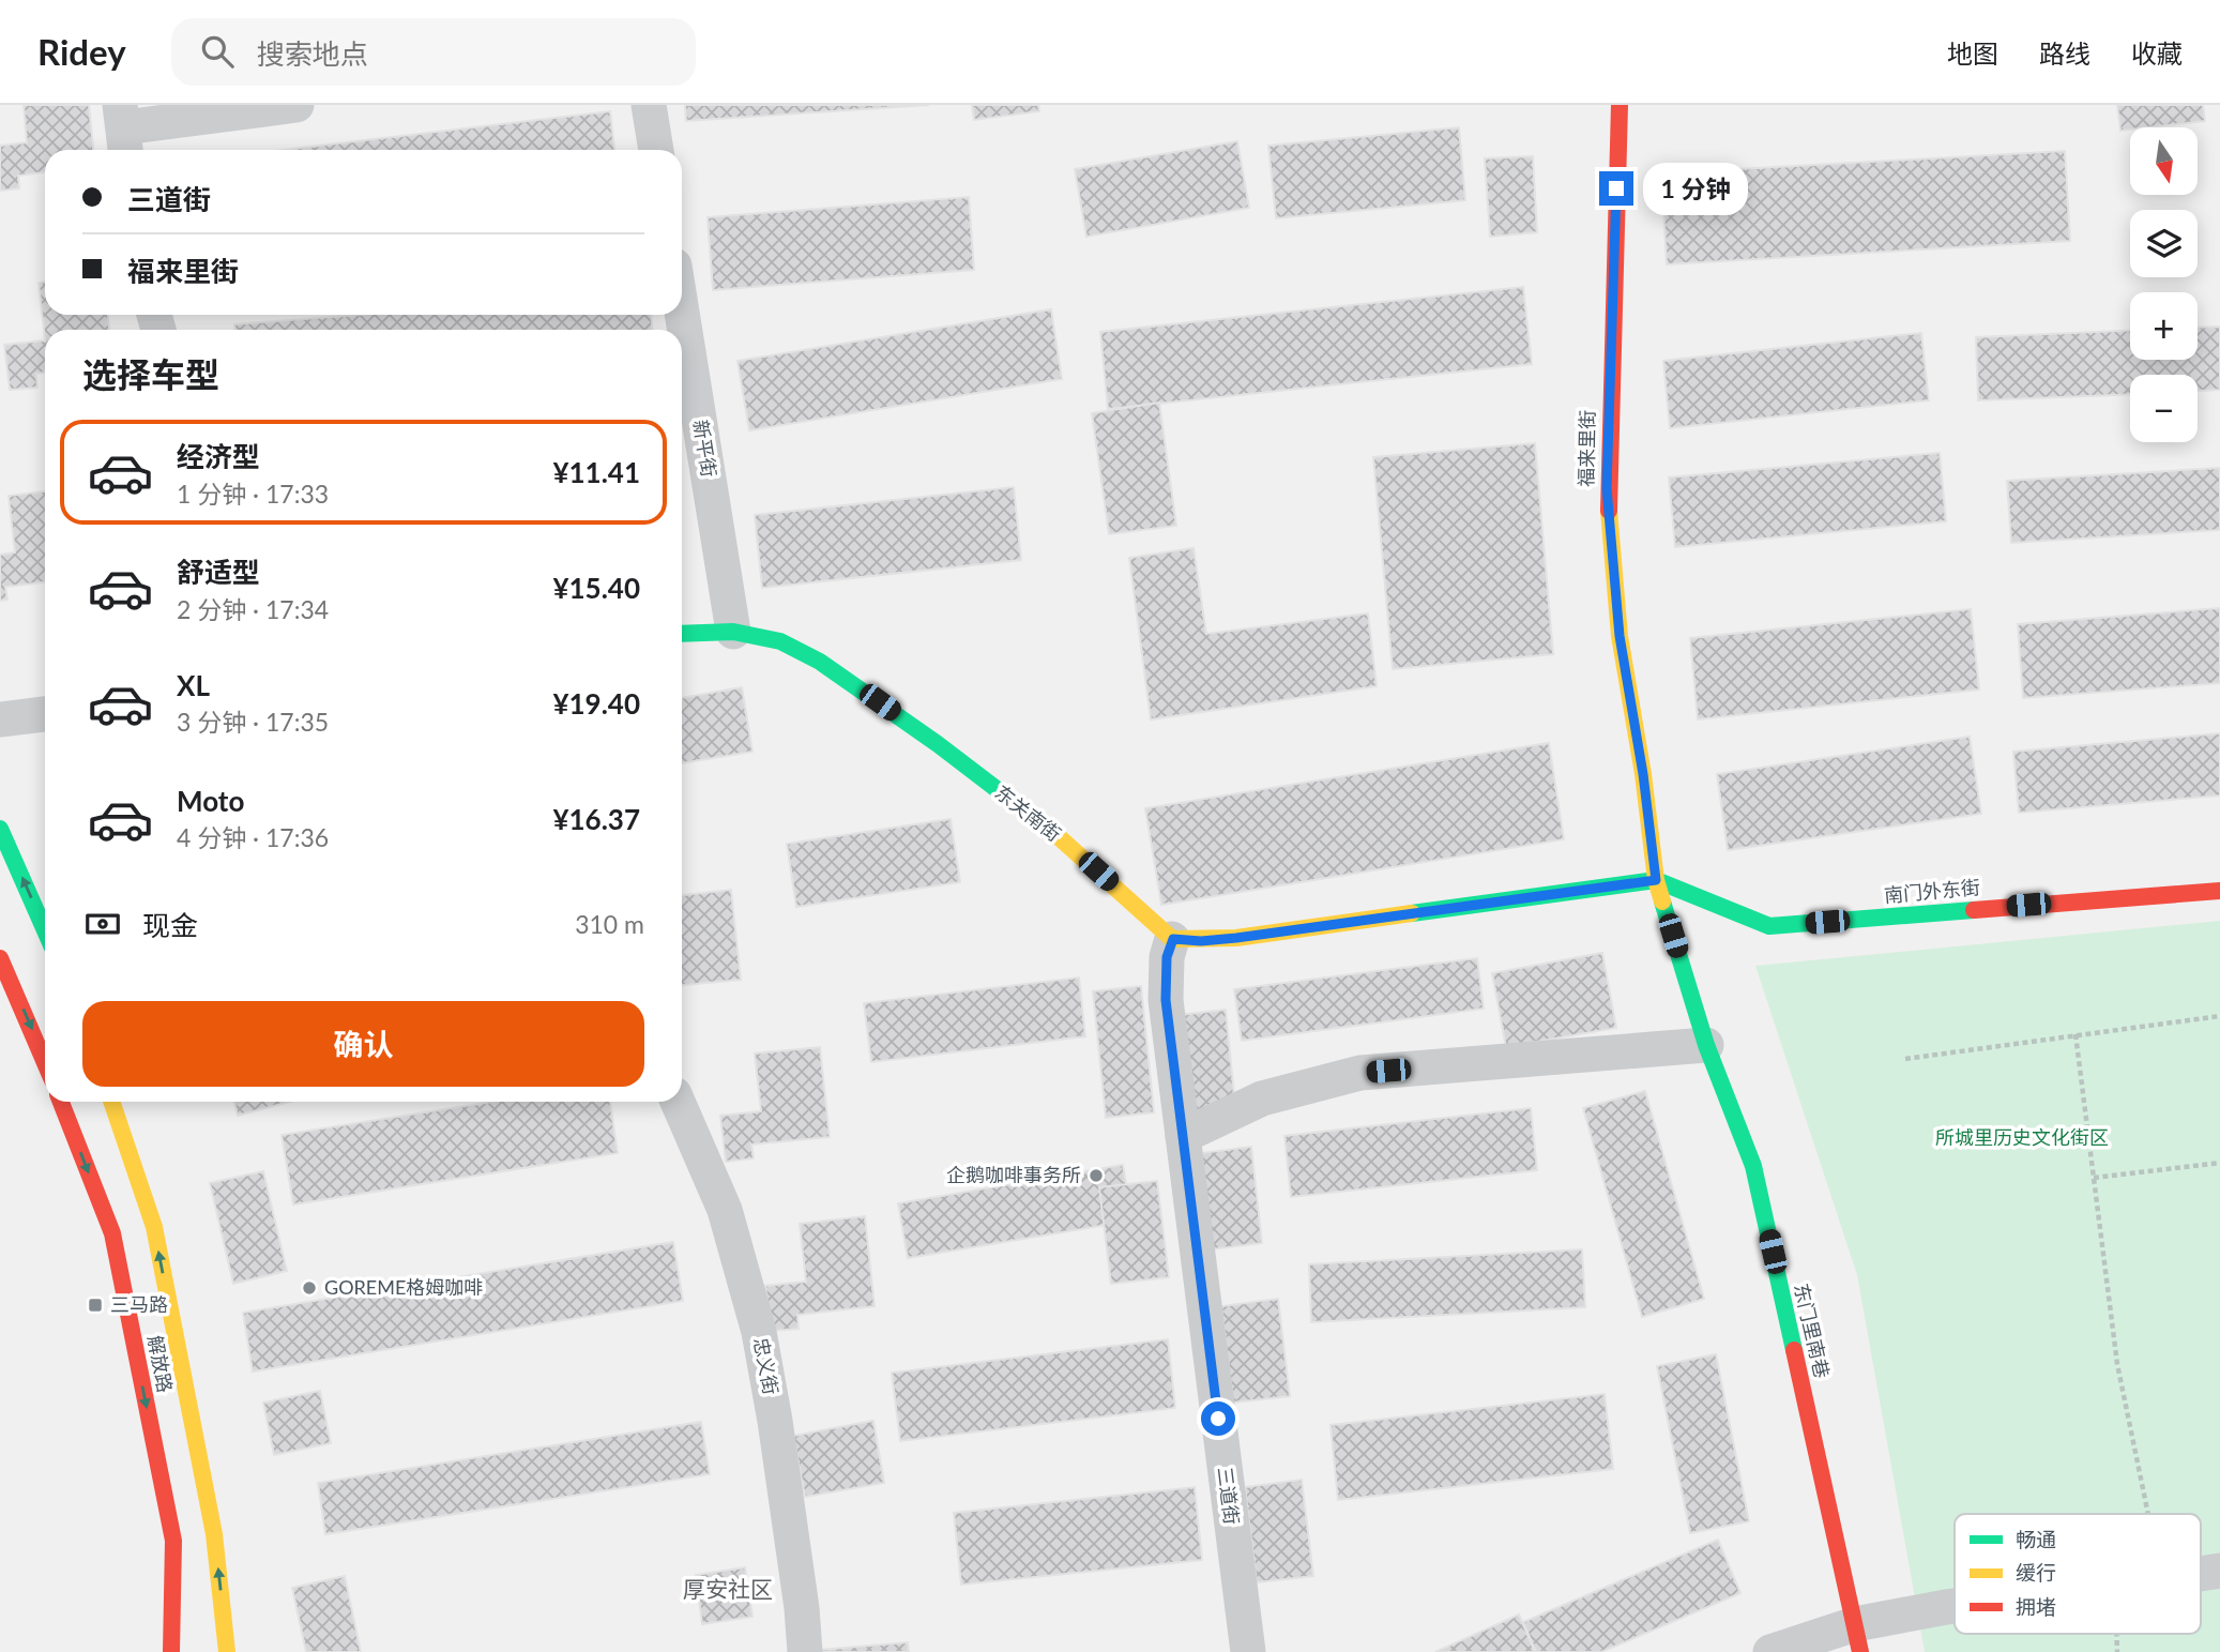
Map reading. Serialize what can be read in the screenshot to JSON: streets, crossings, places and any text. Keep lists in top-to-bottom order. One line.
{"streets":{"street":["新平街","福来里街","东关南街","南门外东街","东门里南巷","解放路","忠义街","三道街"]},"crossings":[["新平街","东关南街"],["福来里街","南门外东街"],["福来里街","东门里南巷"],["东关南街","三道街"],["南门外东街","东门里南巷"]],"districts":["厚安社区"],"parks":["所城里历史文化街区"],"places":{"other":["企鹅咖啡事务所","GOREME格姆咖啡"],"transit":["三马路"]},"legend":["畅通","缓行","拥堵"],"north":"bottom","page":{"header":"Ridey","search":"搜索地点","nav":["地图","路线","收藏"],"map_buttons":["+","−"],"banner":["三道街","福来里街"],"bubble":"1 分钟","heading":"选择车型","list":[{"name":"经济型","note":"1 分钟 · 17:33","value":"¥11.41"},{"name":"舒适型","note":"2 分钟 · 17:34","value":"¥15.40"},{"name":"XL","note":"3 分钟 · 17:35","value":"¥19.40"},{"name":"Moto","note":"4 分钟 · 17:36","value":"¥16.37"}],"pay":["现金","310 m"],"buttons":"确认"}}
